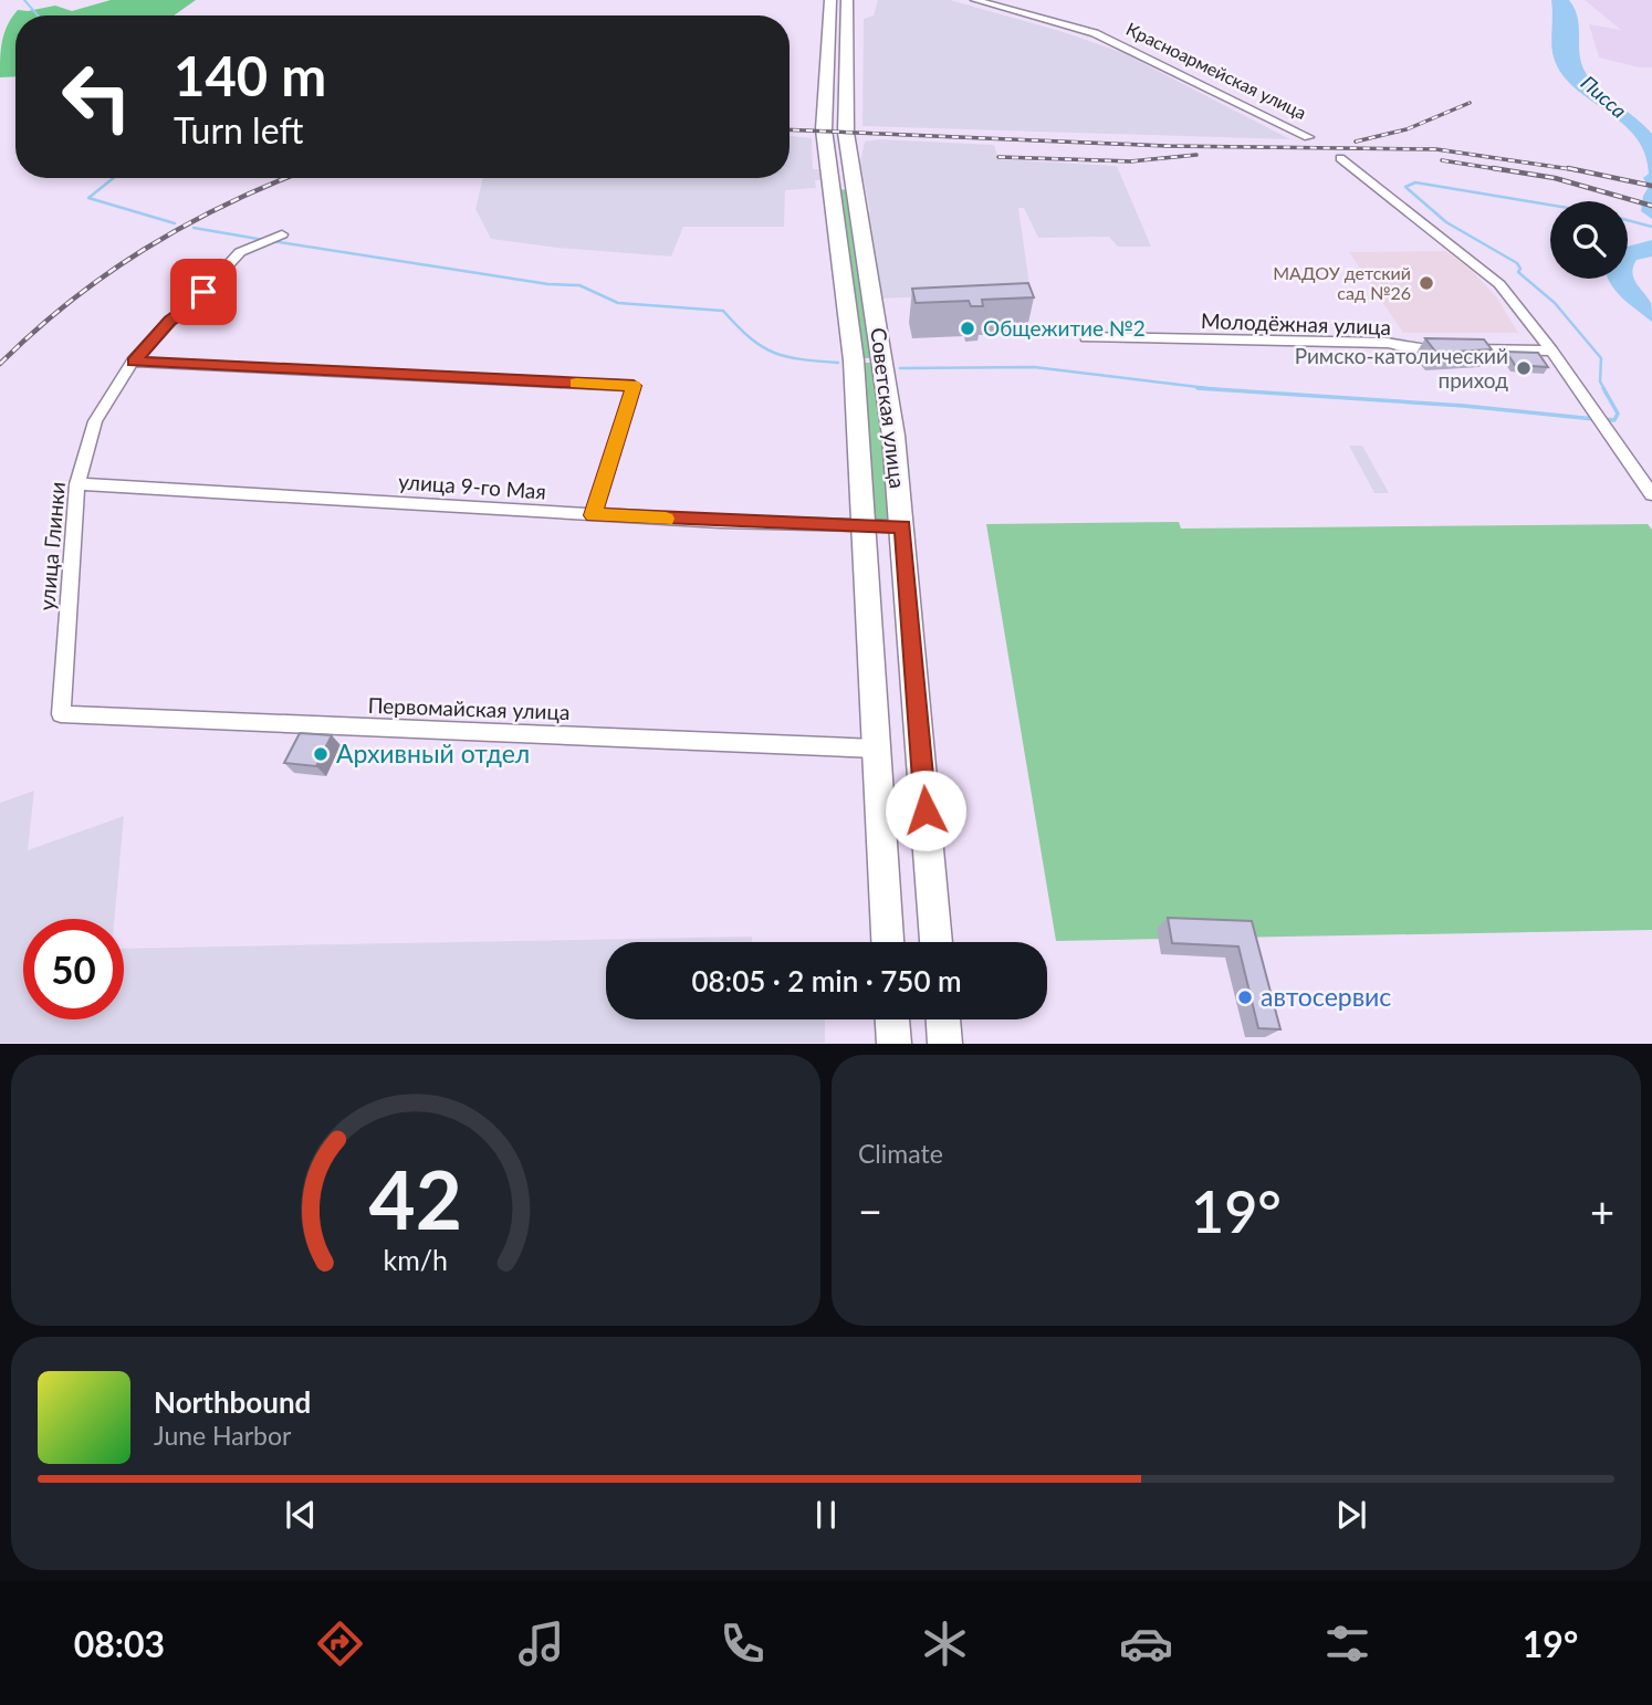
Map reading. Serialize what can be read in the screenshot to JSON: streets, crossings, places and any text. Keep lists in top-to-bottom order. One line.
{"streets":{"main road":["Советская улица"],"street":["Красноармейская улица","Молодёжная улица","улица 9-го Мая","улица Глинки","Первомайская улица"]},"crossings":[["Советская улица","улица 9-го Мая"],["Советская улица","Первомайская улица"],["улица 9-го Мая","улица Глинки"],["улица Глинки","Первомайская улица"]],"water":["Писса"],"places":["МАДОУ детский сад №26","Общежитие №2","Римско-католический приход","Архивный отдел","автосервис"],"page":{"turn":["140 m","Turn left"],"limit":"50","trip":"08:05 · 2 min · 750 m","tile":"Climate","heat":["−","19°","+"],"song":["Northbound","June Harbor"],"tabs":["08:03","19°"],"gauge":["42","km/h"]}}
